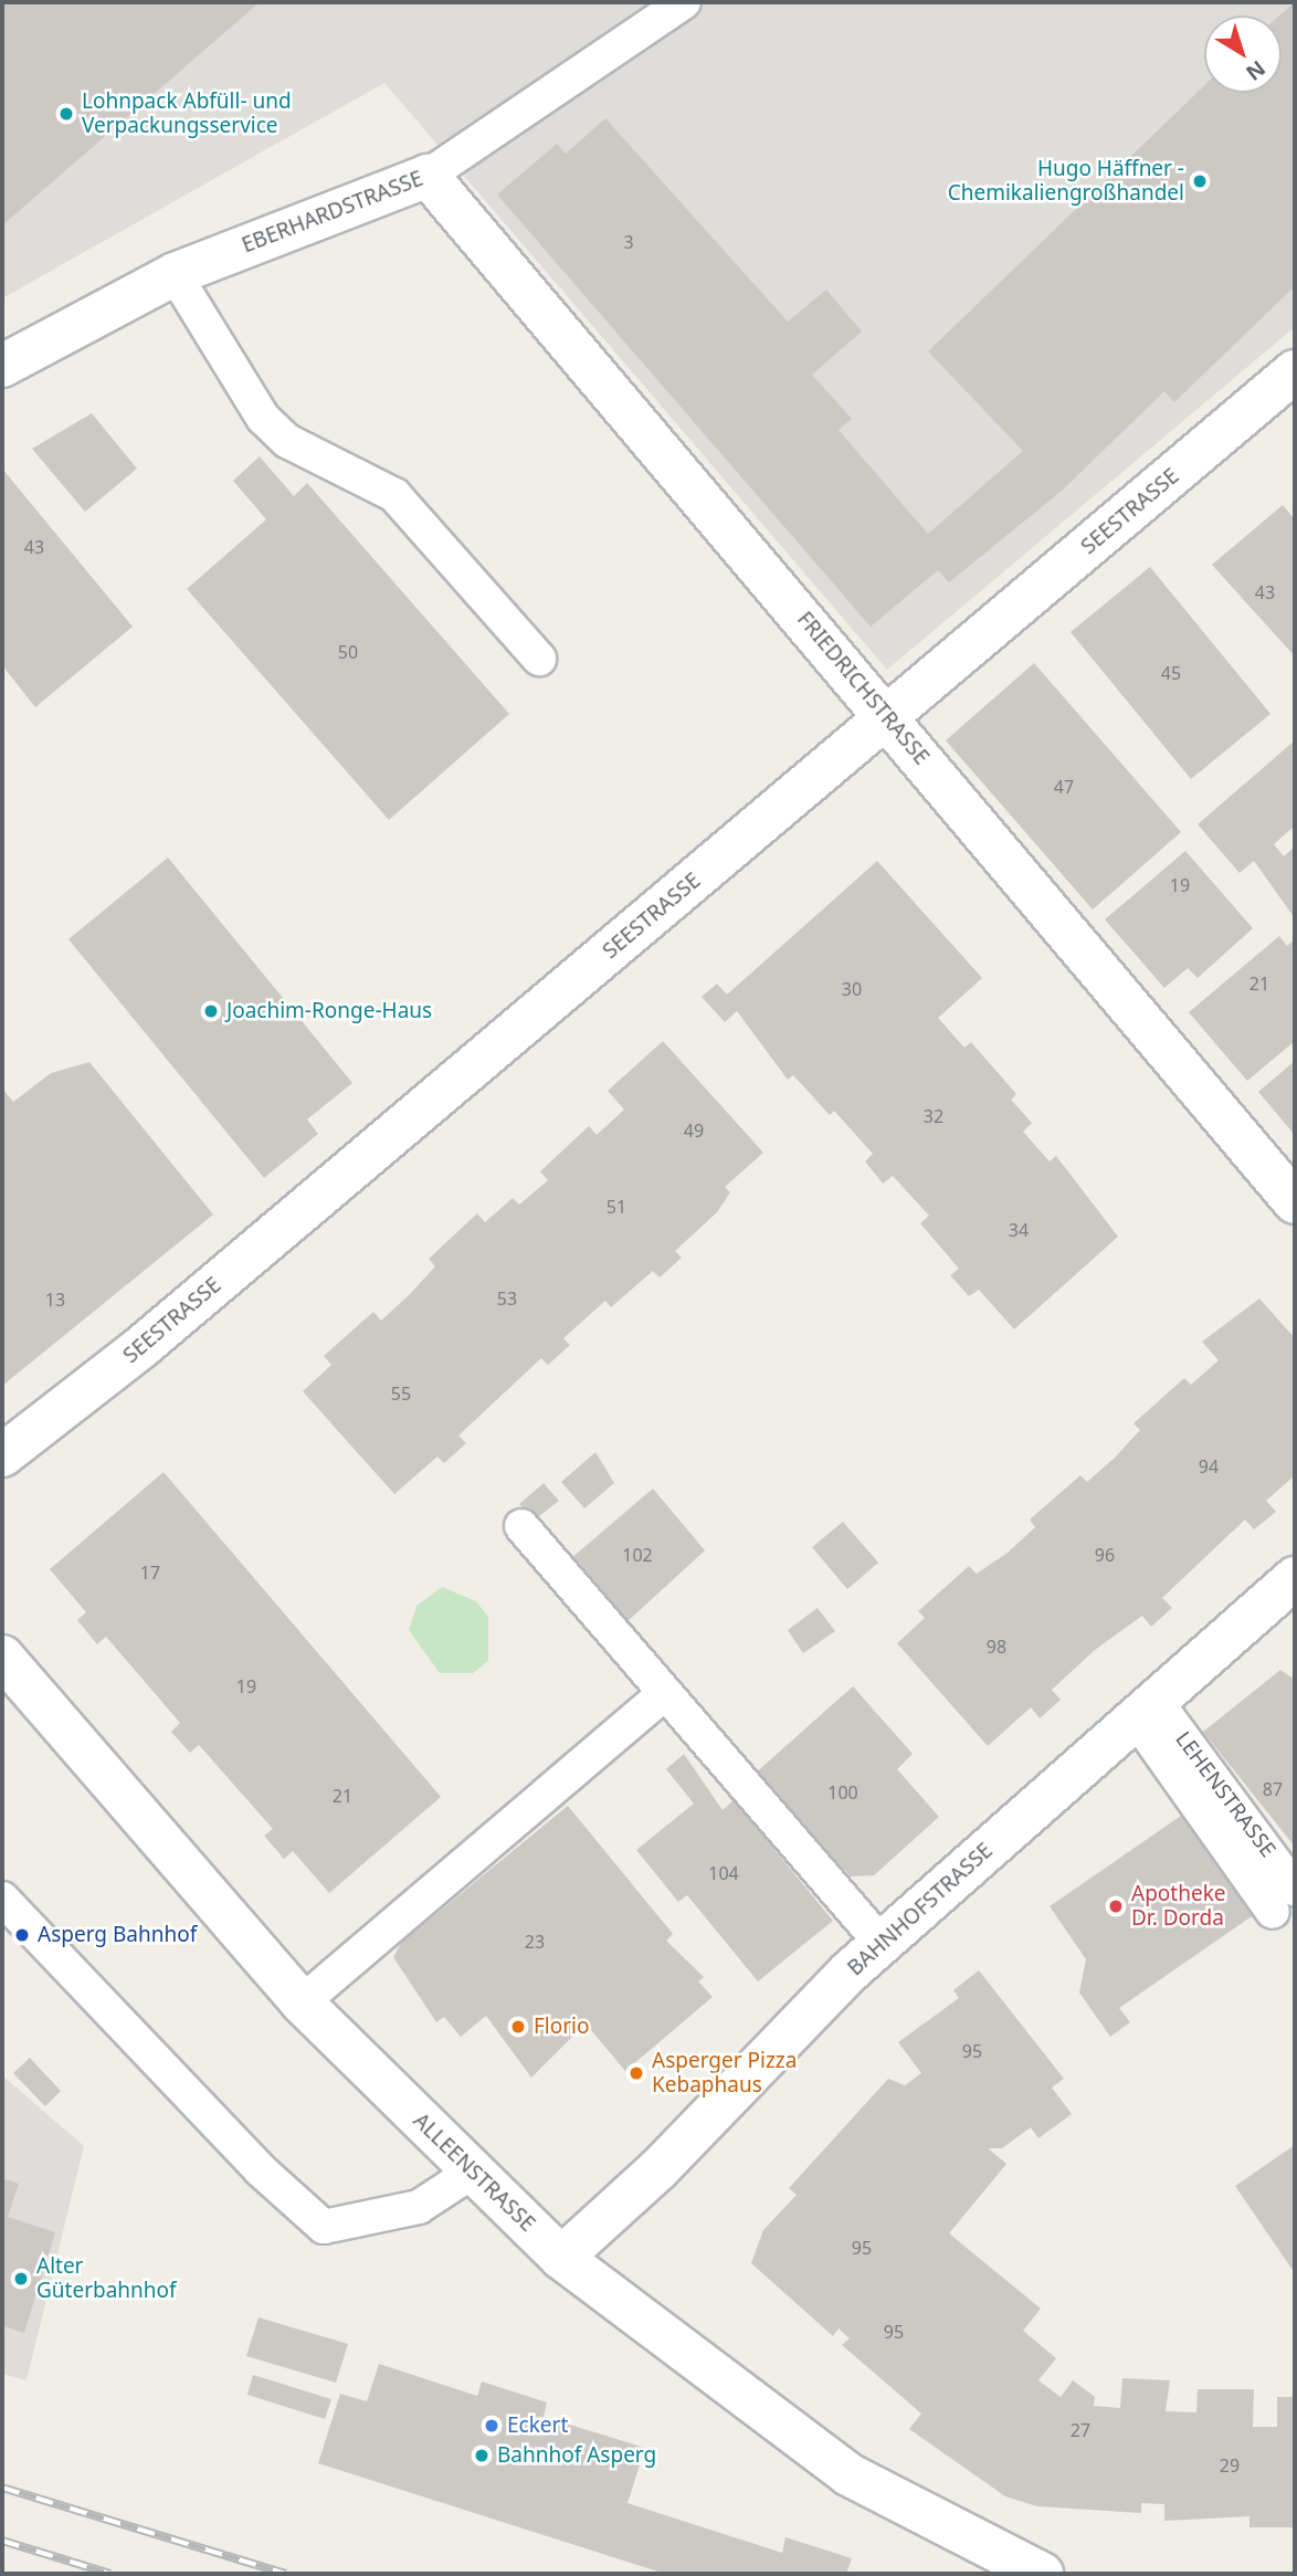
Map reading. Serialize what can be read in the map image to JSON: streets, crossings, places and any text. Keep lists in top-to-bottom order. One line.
{"streets":{"street":["EBERHARDSTRASSE","SEESTRASSE","FRIEDRICHSTRASSE","BAHNHOFSTRASSE","ALLEENSTRASSE"]},"crossings":[["EBERHARDSTRASSE","FRIEDRICHSTRASSE"],["SEESTRASSE","FRIEDRICHSTRASSE"],["BAHNHOFSTRASSE","ALLEENSTRASSE"]],"places":["Lohnpack Abfüll- und Verpackungsservice","Hugo Häffner - Chemikaliengroßhandel","Joachim-Ronge-Haus","Apotheke Dr. Dorda","Asperg Bahnhof","Florio","Asperger Pizza Kebaphaus","Alter Güterbahnhof","Eckert","Bahnhof Asperg"],"house_numbers":["3","43","43","50","45","47","19","21","30","32","49","51","34","53","13","55","94","102","96","17","98","19","87","100","21","104","23","95","95","95","27","29"],"north":"bottom right"}
